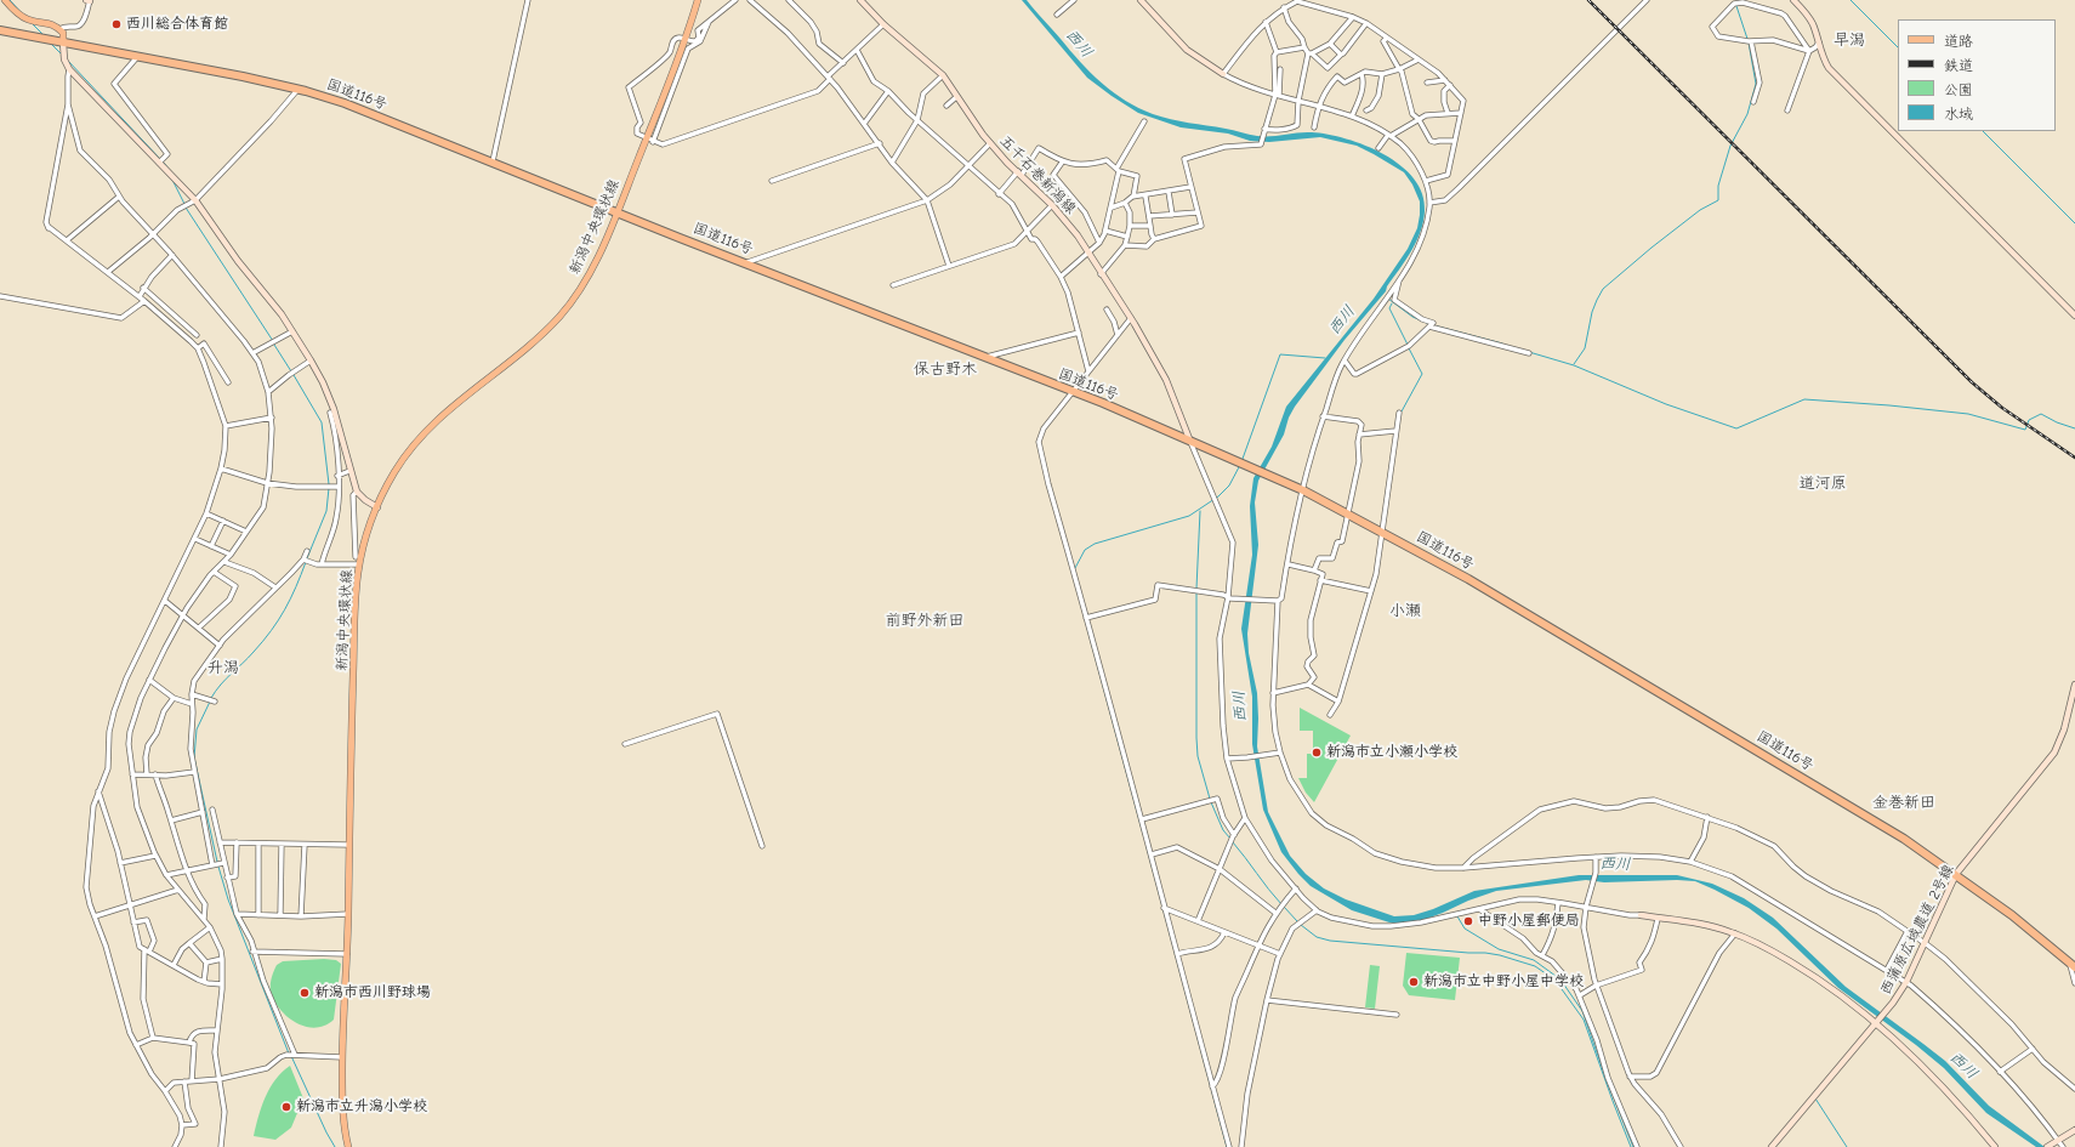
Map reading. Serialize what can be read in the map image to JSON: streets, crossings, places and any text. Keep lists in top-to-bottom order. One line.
{"streets":{"highway":["国道116号"],"main road":["新潟中央環状線"],"street":["五千石巻新潟線","西蒲原広域農道 2号線"]},"crossings":[["国道116号","五千石巻新潟線"],["国道116号","新潟中央環状線"],["国道116号","西蒲原広域農道 2号線"]],"districts":["早潟","保古野木","道河原","小瀬","前野外新田","升潟","金巻新田"],"water":["西川"],"places":["西川総合体育館","新潟市立小瀬小学校","中野小屋郵便局","新潟市立中野小屋中学校","新潟市西川野球場","新潟市立升潟小学校"],"legend":["道路","鉄道","公園","水域"]}
